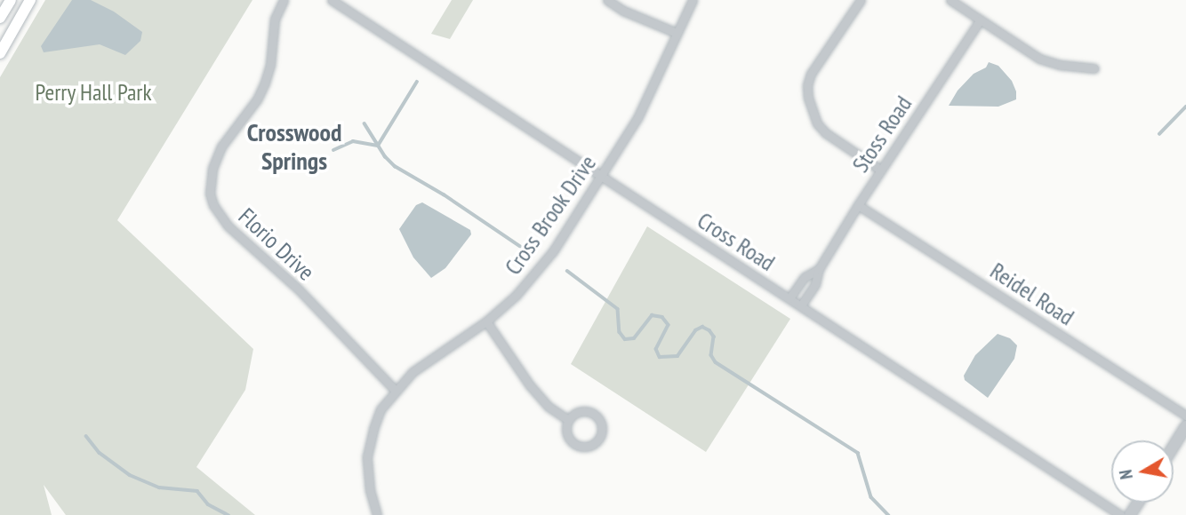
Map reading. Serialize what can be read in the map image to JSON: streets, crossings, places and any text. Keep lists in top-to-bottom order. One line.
{"streets":{"street":["Stoss Road","Cross Brook Drive","Cross Road","Florio Drive","Reidel Road"]},"crossings":[["Stoss Road","Cross Road"],["Stoss Road","Reidel Road"],["Cross Brook Drive","Cross Road"],["Cross Brook Drive","Florio Drive"]],"districts":["Crosswood Springs"],"parks":["Perry Hall Park"],"north":"left"}
